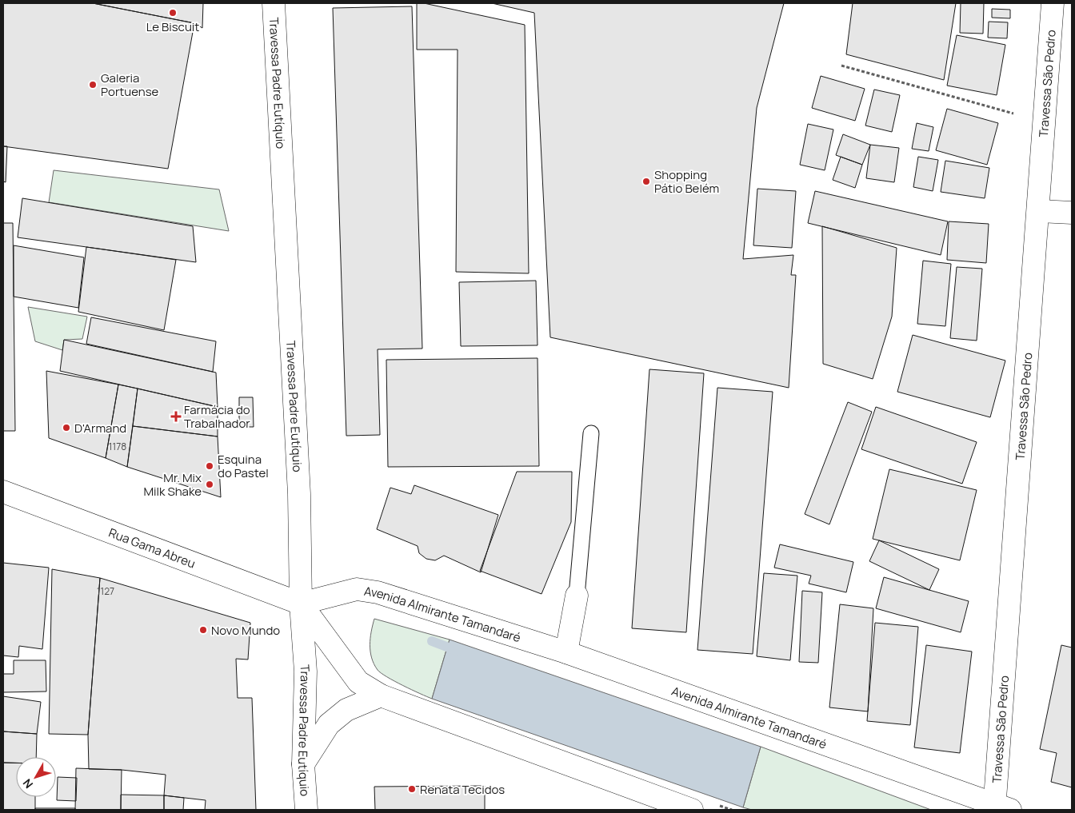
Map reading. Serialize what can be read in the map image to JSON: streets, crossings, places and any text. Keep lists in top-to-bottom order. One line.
{"streets":{"main road":["Travessa Padre Eutíquio","Travessa São Pedro","Rua Gama Abreu","Avenida Almirante Tamandaré"]},"crossings":[["Travessa Padre Eutíquio","Rua Gama Abreu"],["Travessa Padre Eutíquio","Avenida Almirante Tamandaré"],["Travessa São Pedro","Avenida Almirante Tamandaré"],["Rua Gama Abreu","Avenida Almirante Tamandaré"]],"places":{"other":["Le Biscuit","Galeria Portuense","Shopping Pátio Belém","D'Armand","Esquina do Pastel","Mr. Mix Milk Shake","Novo Mundo","Renata Tecidos"],"health":["Farmácia do Trabalhador"]},"house_numbers":["1178","1127"],"north":"bottom left"}
